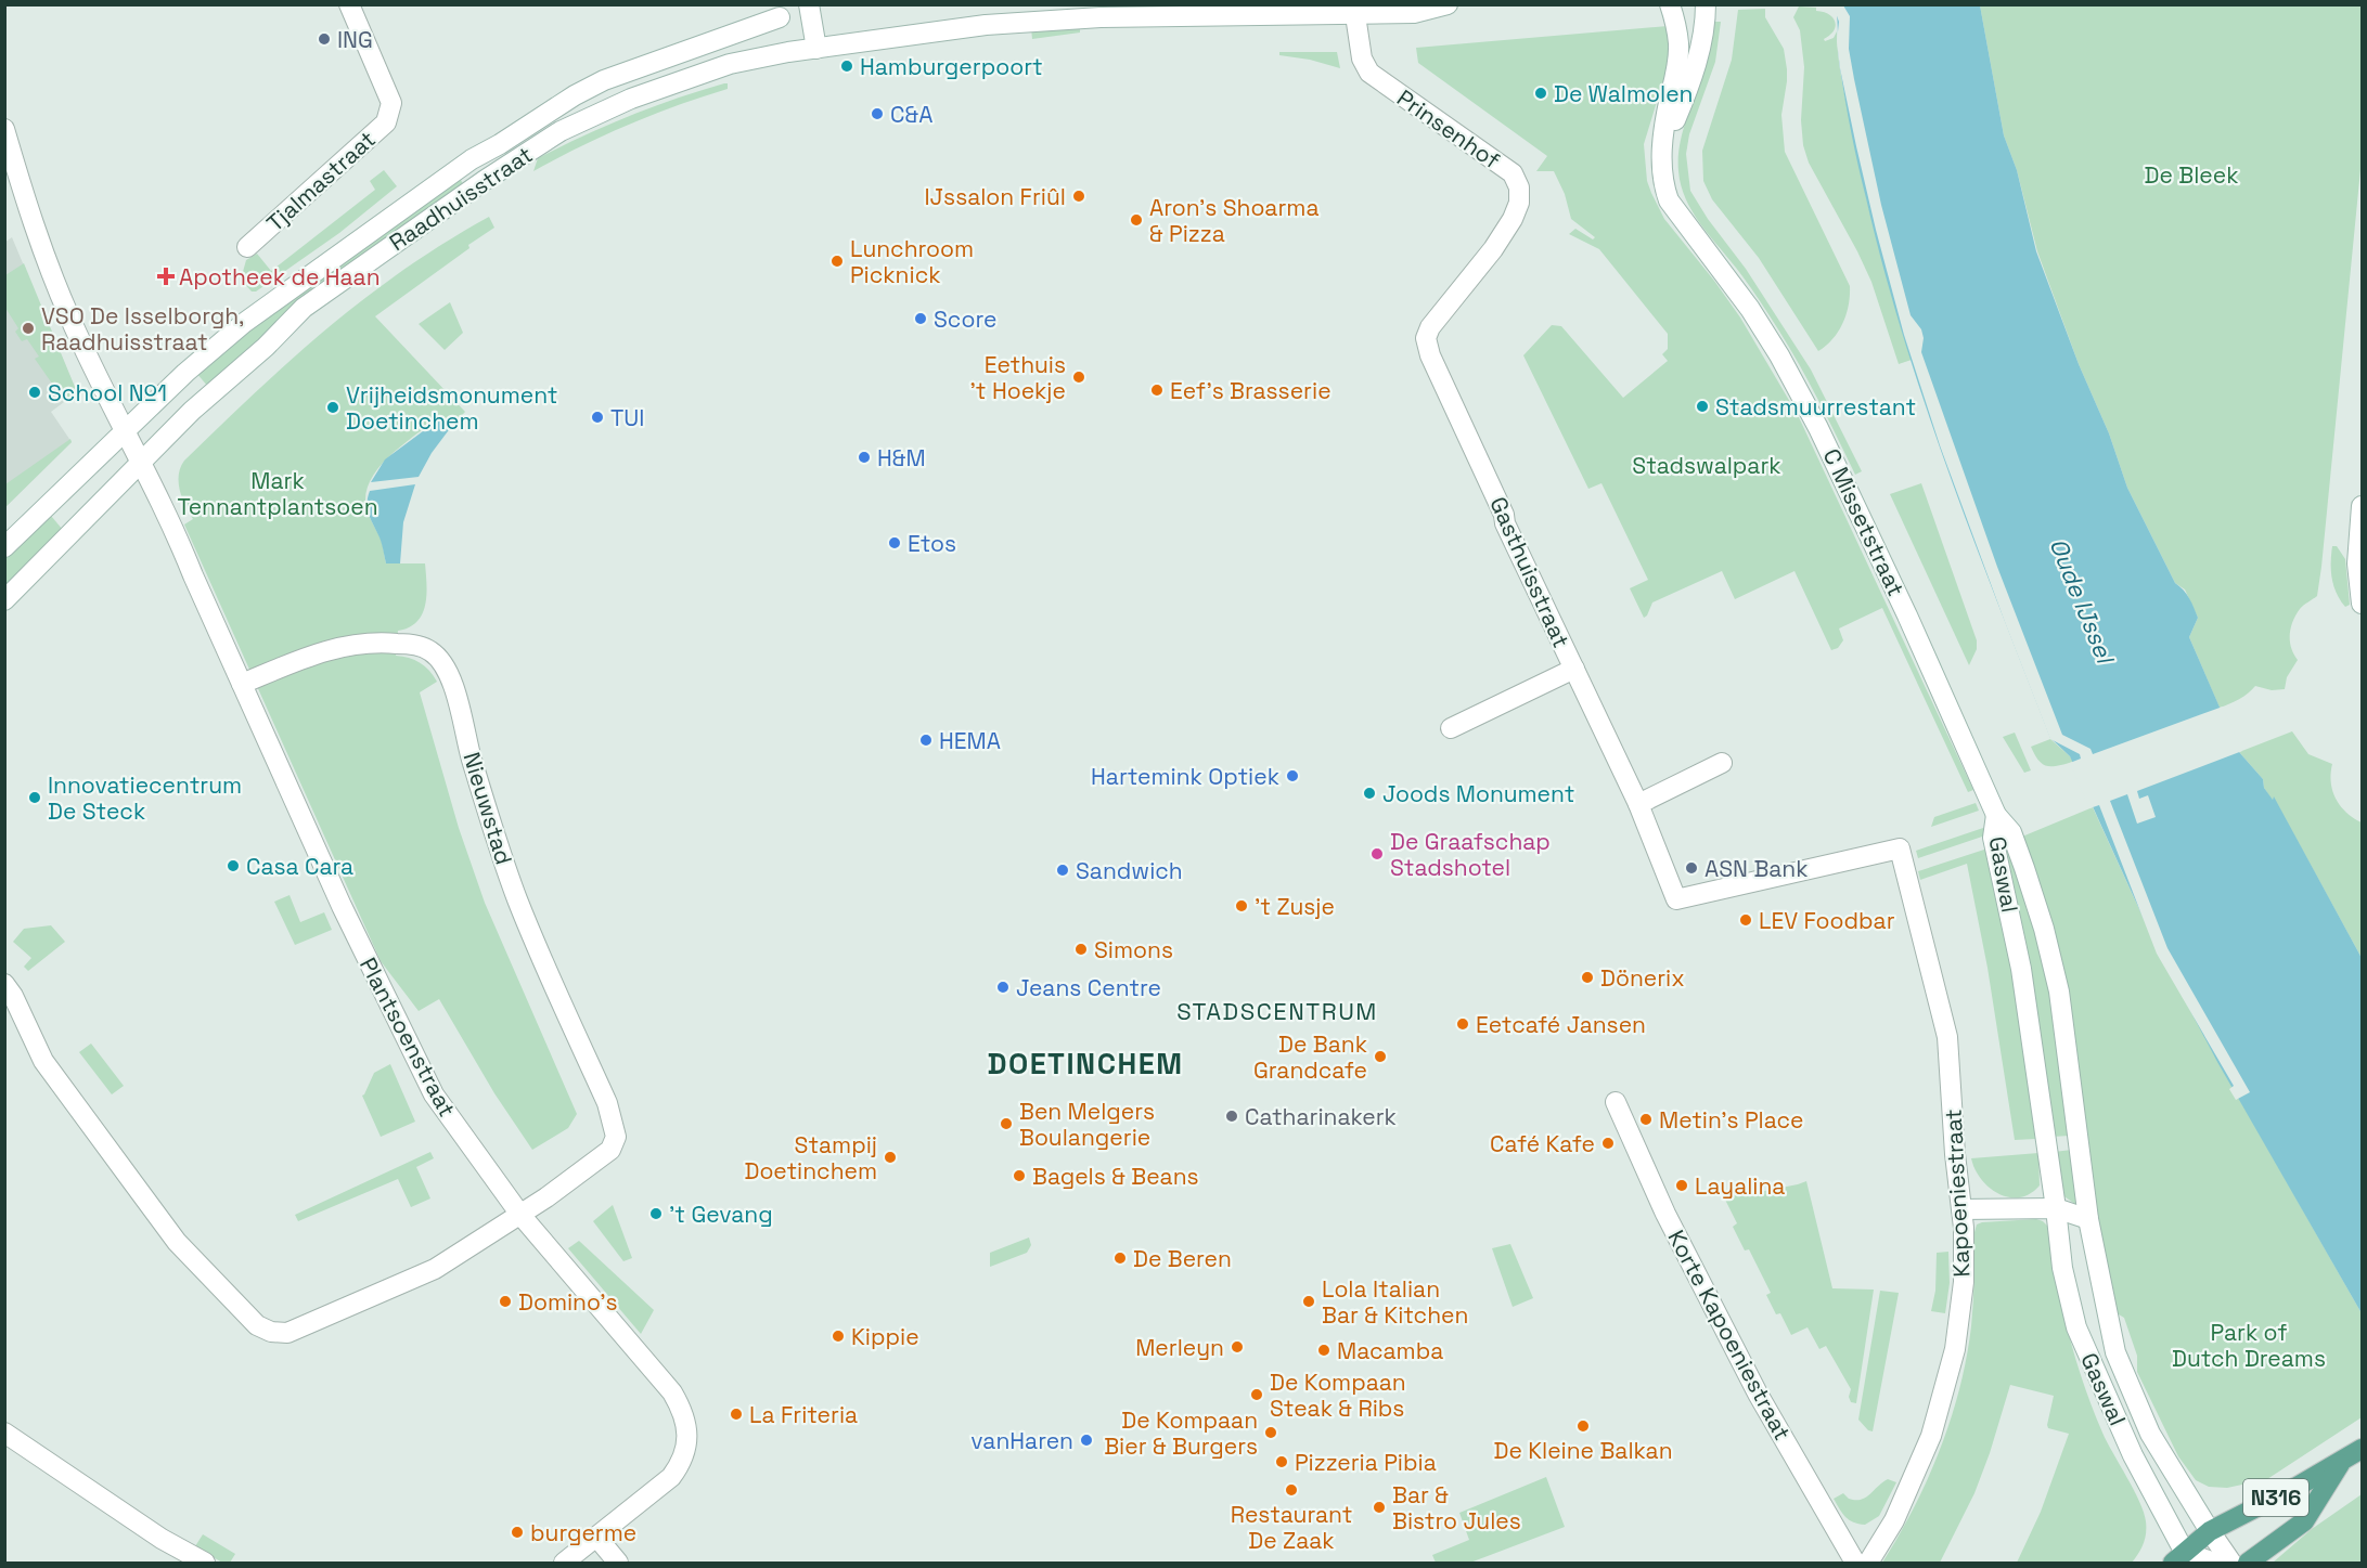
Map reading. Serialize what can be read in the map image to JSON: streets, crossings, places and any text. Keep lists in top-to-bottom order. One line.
{"streets":{"main road":["N316"],"street":["Prinsenhof","Tjalmastraat","Raadhuisstraat","C Missetstraat","Gasthuisstraat","Nieuwstad","Gaswal","Plantsoenstraat","Kapoeniestraat","Korte Kapoeniestraat"]},"crossings":[["Prinsenhof","Raadhuisstraat"],["Prinsenhof","Gasthuisstraat"],["Raadhuisstraat","Plantsoenstraat"],["C Missetstraat","Gaswal"],["Gasthuisstraat","Kapoeniestraat"],["Nieuwstad","Plantsoenstraat"],["Gaswal","N316"]],"districts":["STADSCENTRUM","DOETINCHEM"],"water":["Oude IJssel"],"parks":["De Bleek","Stadswalpark","Mark Tennantplantsoen","Park of Dutch Dreams"],"places":{"other":["ING","Hamburgerpoort","De Walmolen","C&A","IJssalon Friûl","Aron's Shoarma & Pizza","Lunchroom Picknick","Score","VSO De Isselborgh, Raadhuisstraat","Eethuis 't Hoekje","Eef's Brasserie","School №1","Stadsmuurrestant","Vrijheidsmonument Doetinchem","TUI","H&M","Etos","HEMA","Hartemink Optiek","Joods Monument","Innovatiecentrum De Steck","De Graafschap Stadshotel","Casa Cara","ASN Bank","Sandwich","'t Zusje","LEV Foodbar","Simons","Dönerix","Jeans Centre","Eetcafé Jansen","De Bank Grandcafe","Catharinakerk","Metin's Place","Ben Melgers Boulangerie","Café Kafe","Stampij Doetinchem","Bagels & Beans","Layalina","'t Gevang","De Beren","Domino's","Lola Italian Bar & Kitchen","Kippie","Merleyn","Macamba","De Kompaan Steak & Ribs","La Friteria","De Kleine Balkan","De Kompaan Bier & Burgers","vanHaren","Pizzeria Pibia","Restaurant De Zaak","Bar & Bistro Jules","burgerme"],"health":["Apotheek de Haan"]}}
